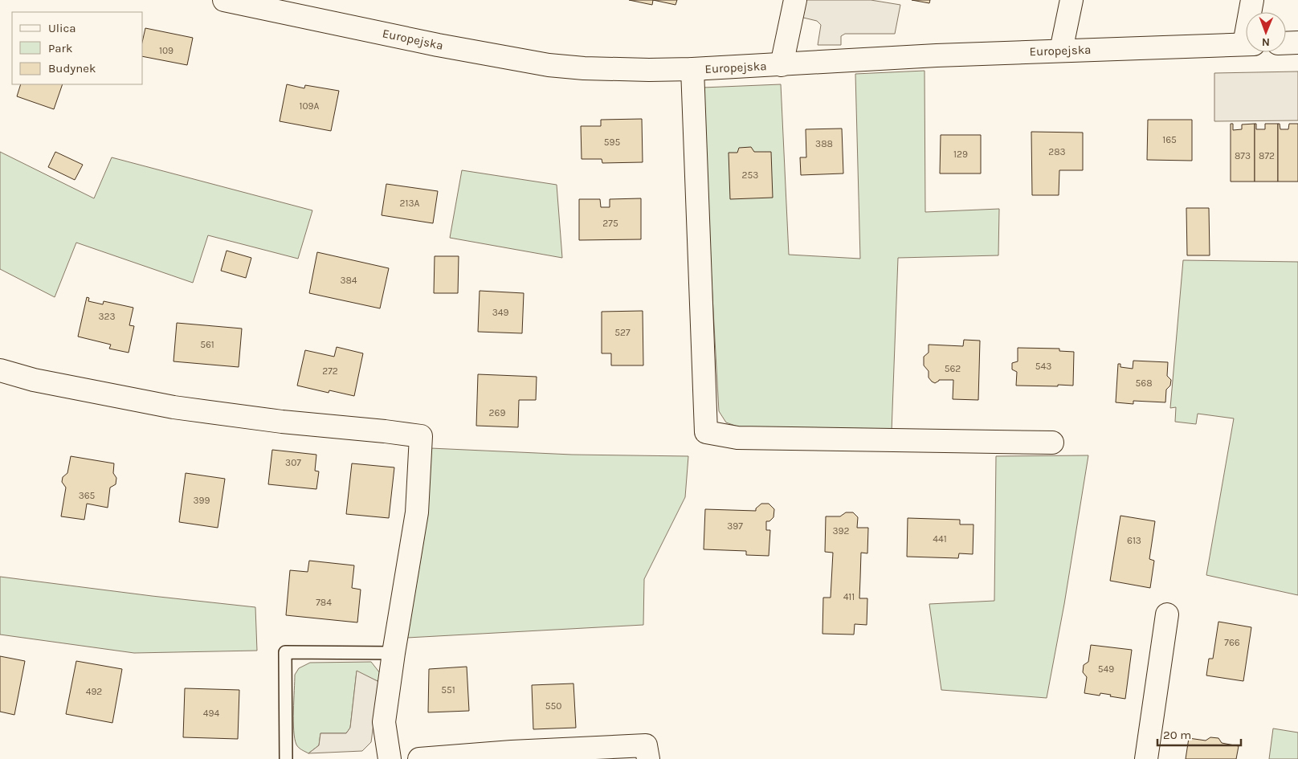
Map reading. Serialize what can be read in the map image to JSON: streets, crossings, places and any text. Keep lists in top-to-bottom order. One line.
{"streets":{"street":["Europejska"]},"house_numbers":["109","109A","165","595","388","283","129","873","872","253","213A","275","384","349","323","527","561","543","562","272","568","269","307","365","399","397","392","441","613","411","784","766","549","551","492","550","494"],"legend":["Ulica","Park","Budynek"],"scale_bar":"20 m","north":"bottom"}
